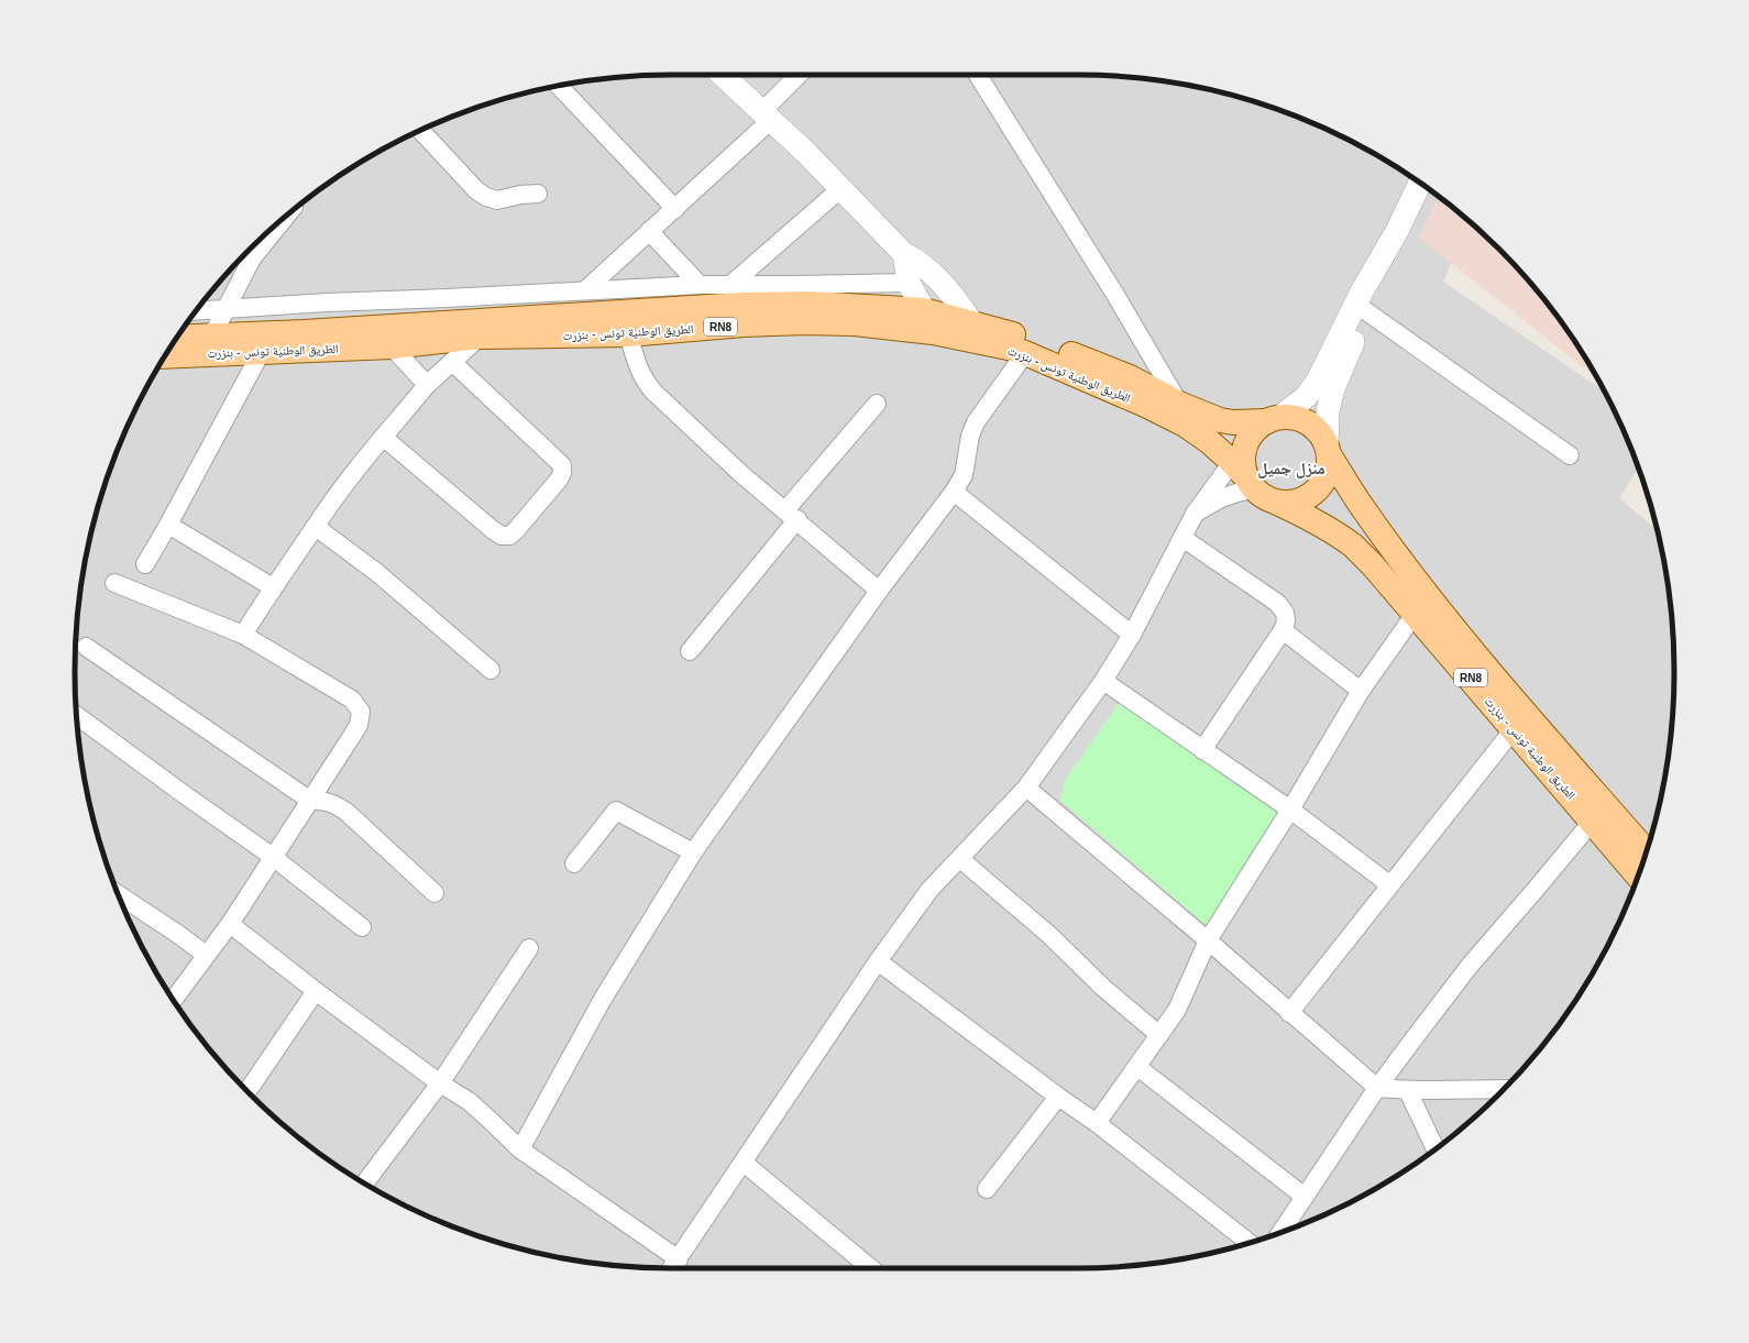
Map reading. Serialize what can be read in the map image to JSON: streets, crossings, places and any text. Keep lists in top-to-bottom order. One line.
{"streets":{"main road":["RN8","الطريق الوطنية تونس - بنزرت"]},"crossings":[["RN8","الطريق الوطنية تونس - بنزرت"]],"districts":["منزل جميل"]}
